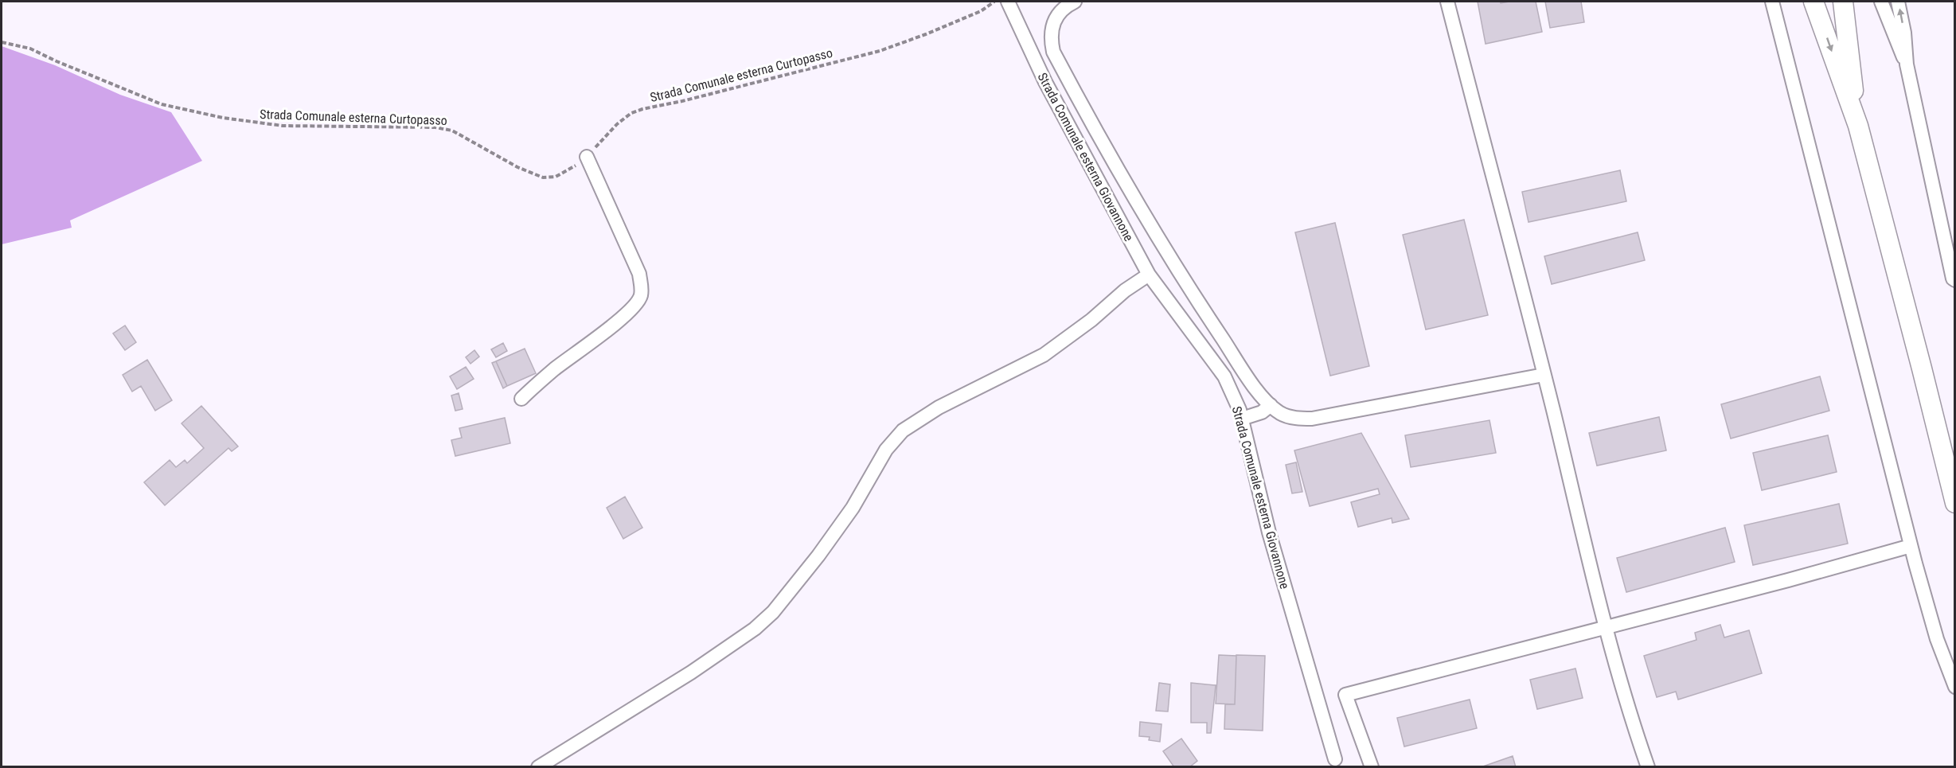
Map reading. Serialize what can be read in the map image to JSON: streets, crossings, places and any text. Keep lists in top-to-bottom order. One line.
{"streets":{"street":["Strada Comunale esterna Giovannone"],"path":["Strada Comunale esterna Curtopasso"]},"crossings":[["Strada Comunale esterna Curtopasso","Strada Comunale esterna Giovannone"]]}
